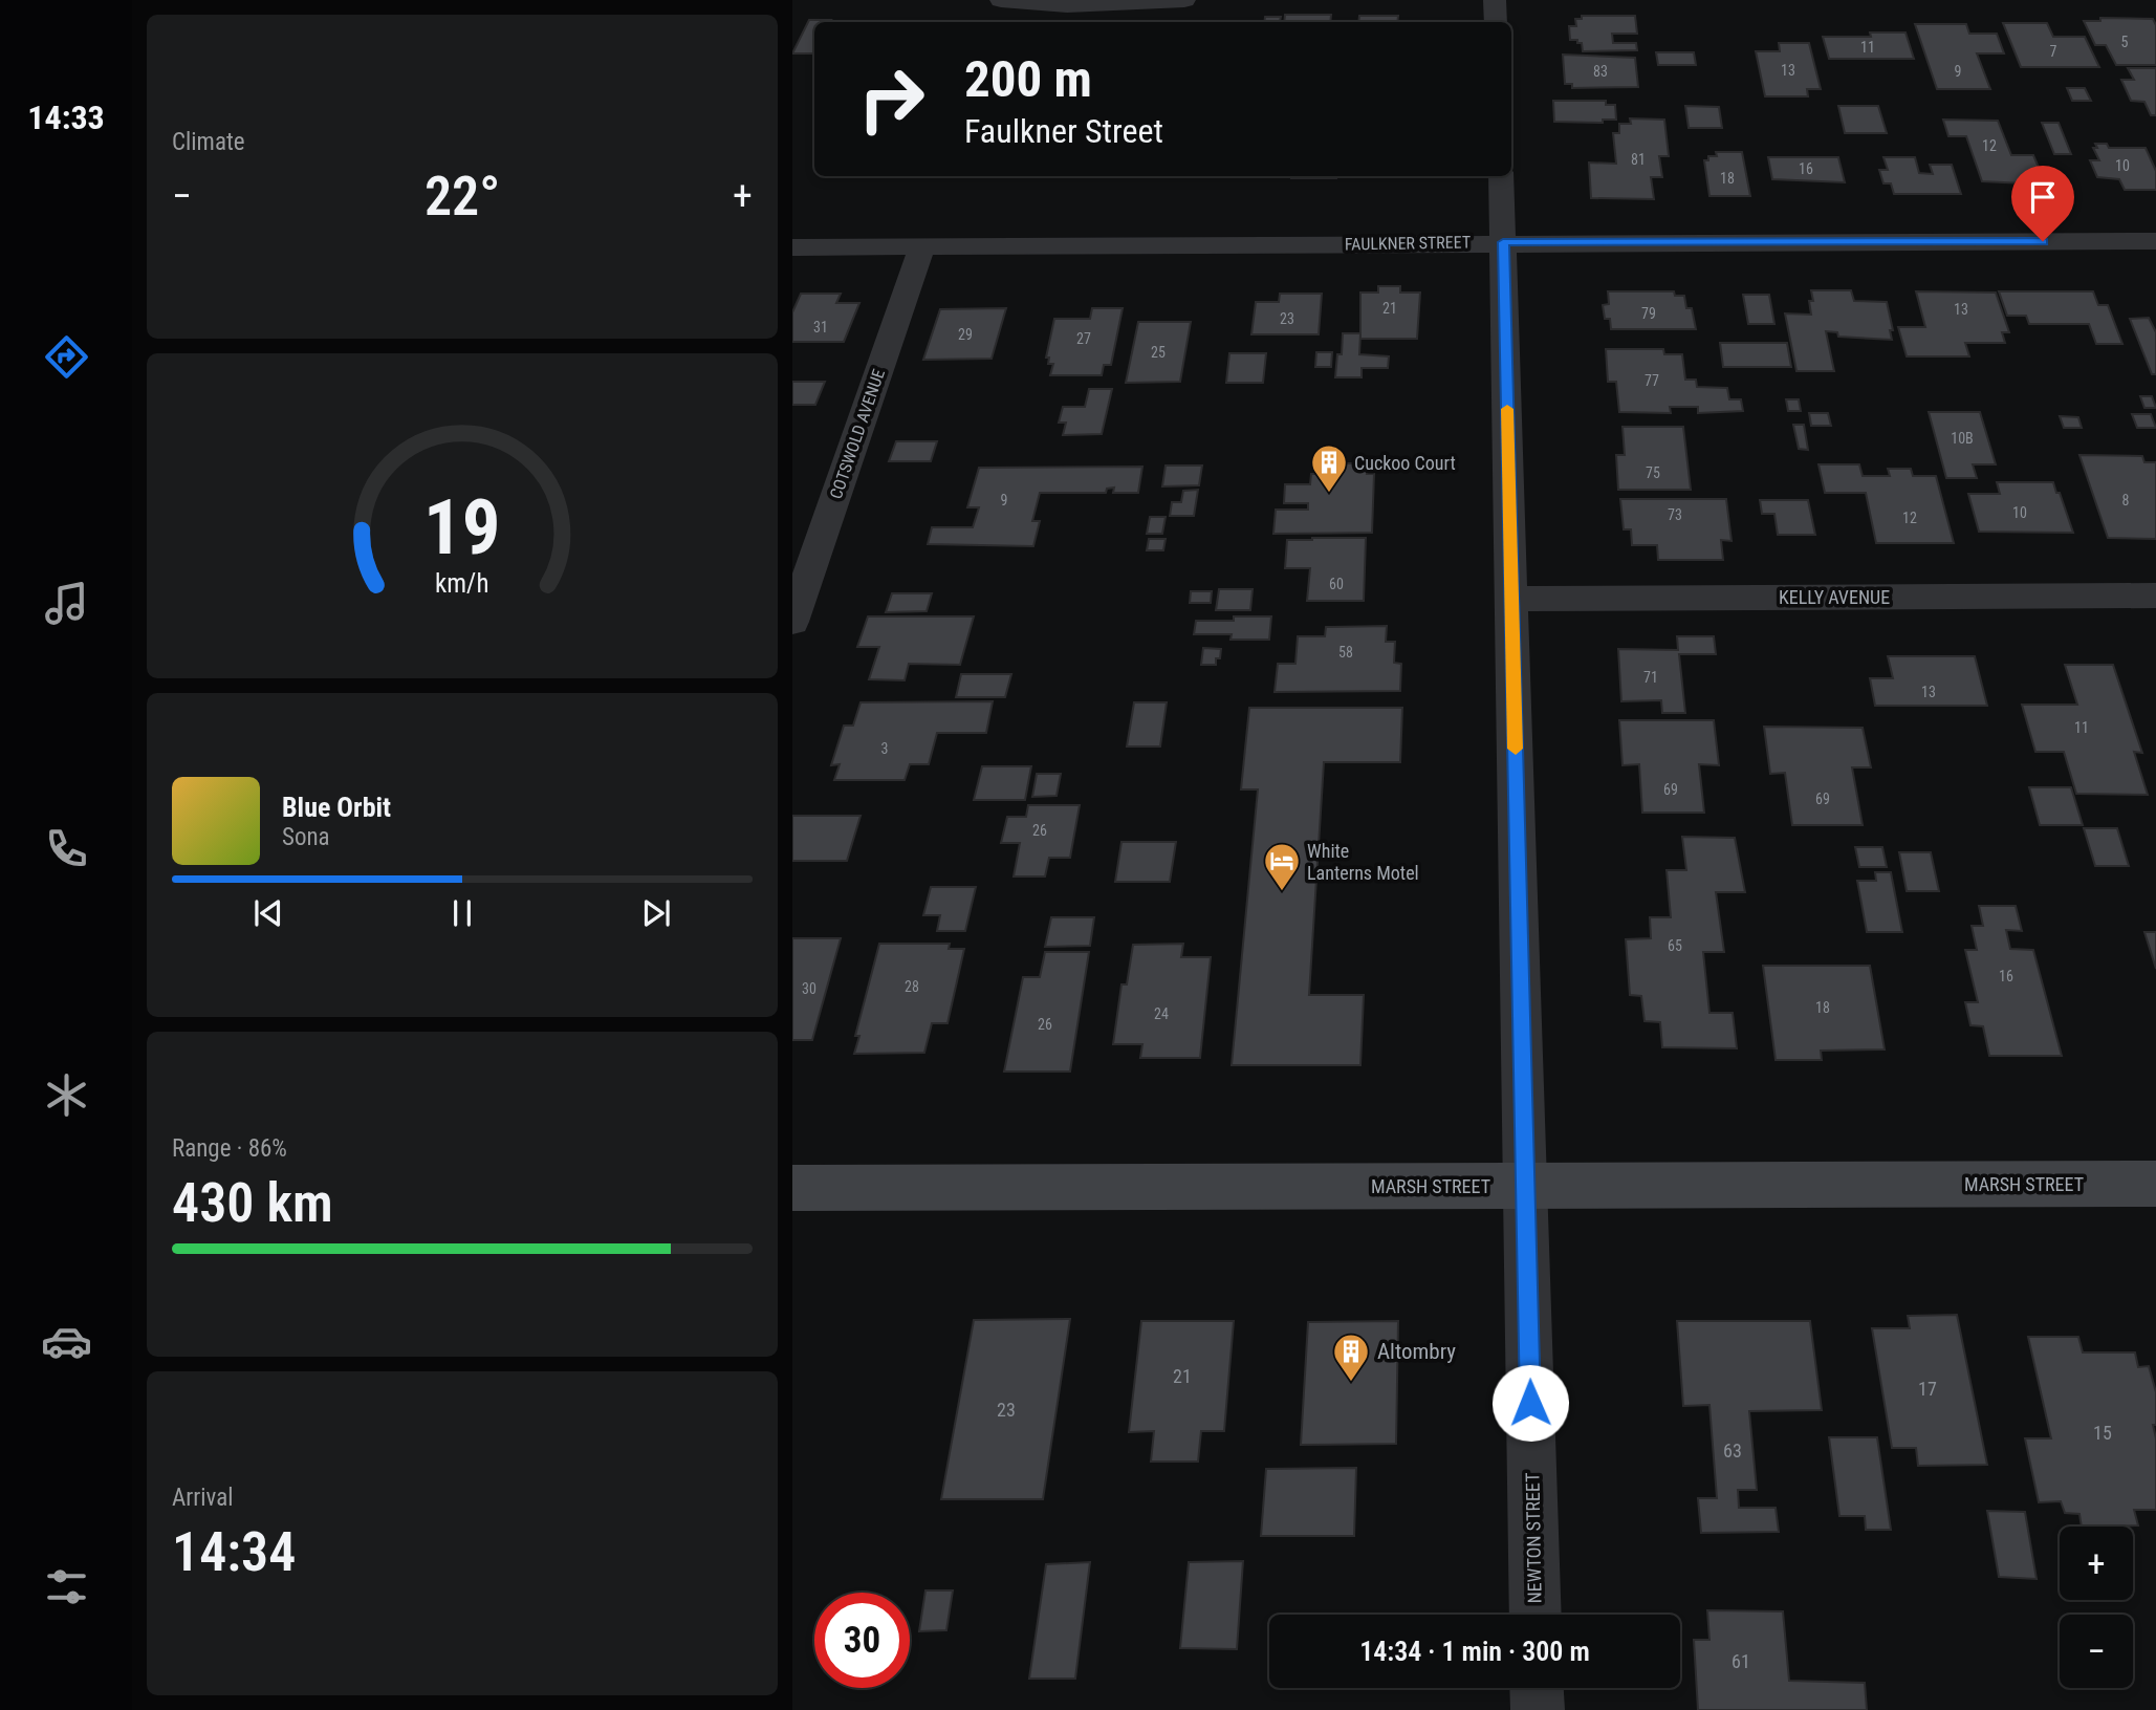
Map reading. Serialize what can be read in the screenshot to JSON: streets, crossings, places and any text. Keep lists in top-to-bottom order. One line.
{"streets":{"main road":["MARSH STREET"],"street":["FAULKNER STREET","COTSWOLD AVENUE","KELLY AVENUE","NEWTON STREET"]},"crossings":[["FAULKNER STREET","COTSWOLD AVENUE"],["FAULKNER STREET","NEWTON STREET"],["KELLY AVENUE","NEWTON STREET"],["MARSH STREET","NEWTON STREET"]],"places":{"building":["Cuckoo Court","Altombry"],"hotel":["White Lanterns Motel"]},"house_numbers":["5","11","7","13","83","9","12","81","10","16","18","21","13","79","23","31","29","27","25","77","10B","75","9","8","10","73","12","60","58","71","13","11","3","69","69","26","65","16","28","30","18","24","26","21","17","23","15","63","61"],"page":{"tabs":"14:33","tile":["Climate",["Range · 86%","430 km"],["Arrival","14:34"]],"turn":["200 m","Faulkner Street"],"heat":["−","22°","+"],"song":["Blue Orbit","Sona"],"map_buttons":["+","−"],"limit":"30","trip":"14:34 · 1 min · 300 m","gauge":["19","km/h"]}}
